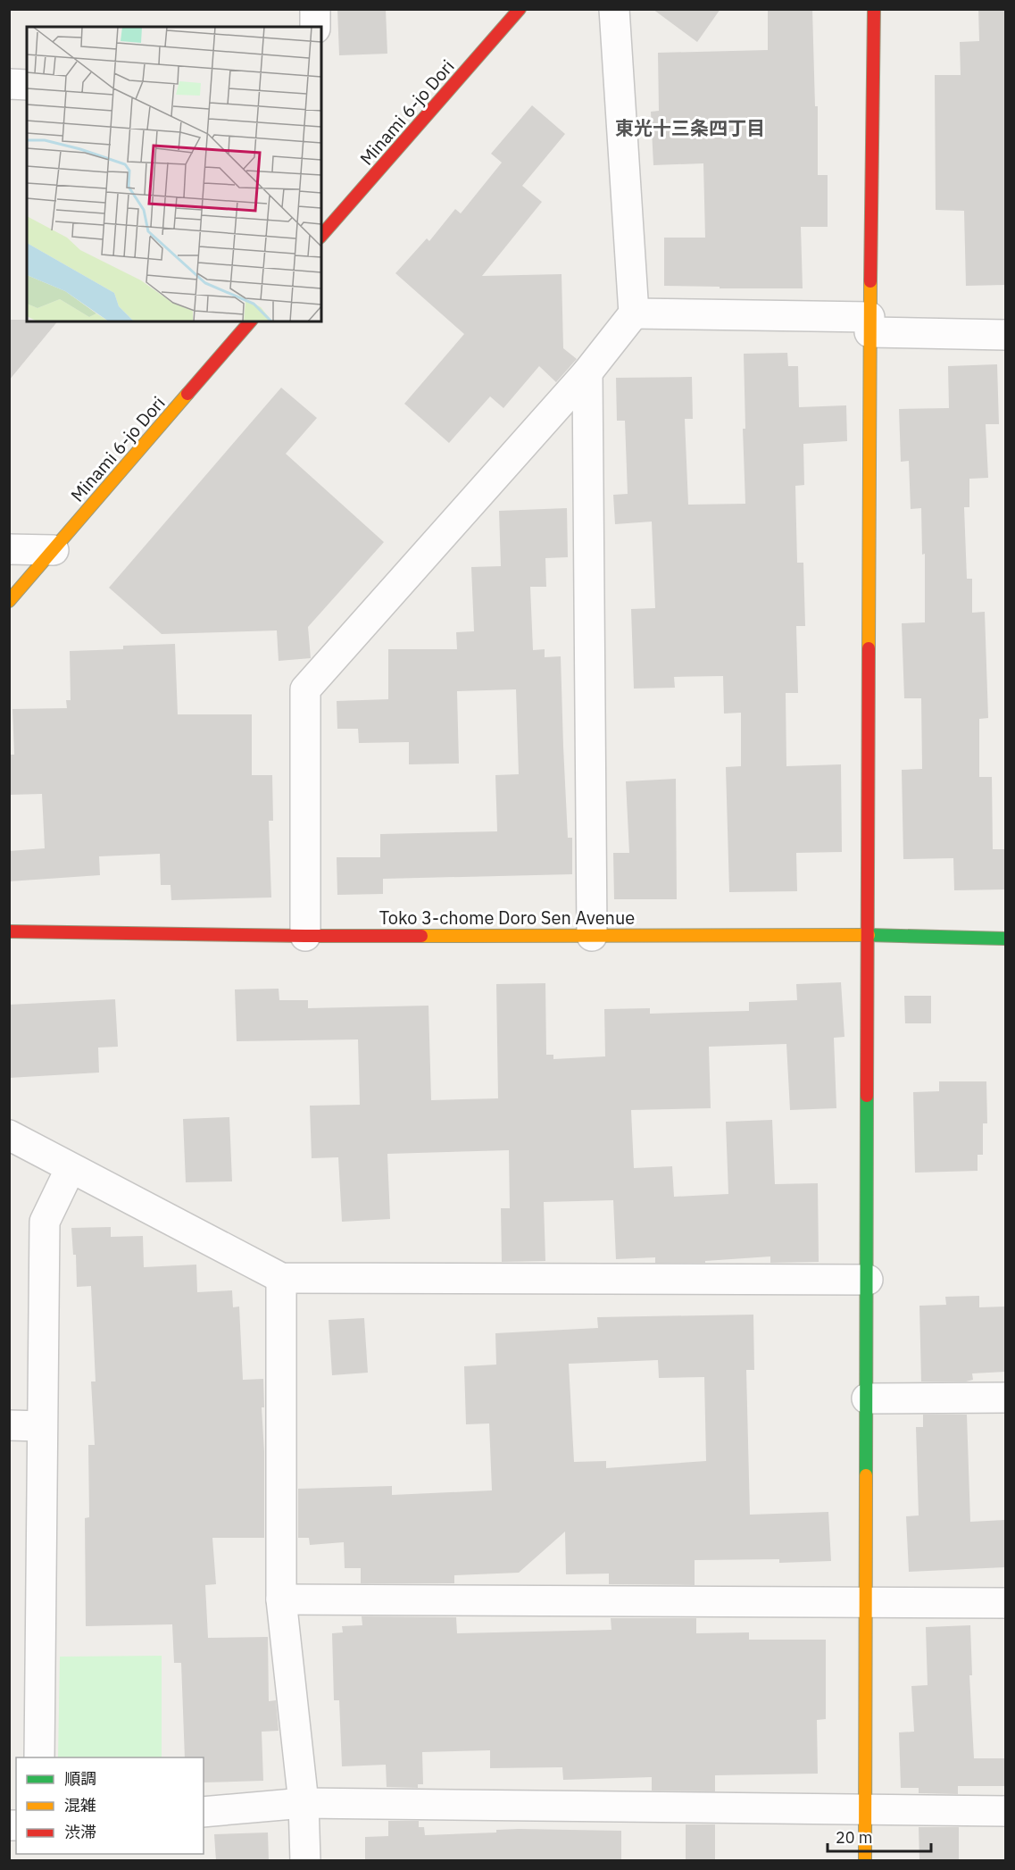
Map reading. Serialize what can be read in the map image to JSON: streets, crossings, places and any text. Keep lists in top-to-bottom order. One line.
{"streets":{"street":["Minami 6-jo Dori","Toko 3-chome Doro Sen Avenue"]},"districts":["東光十三条四丁目"],"legend":["順調","混雑","渋滞"],"scale_bar":"20 m"}
